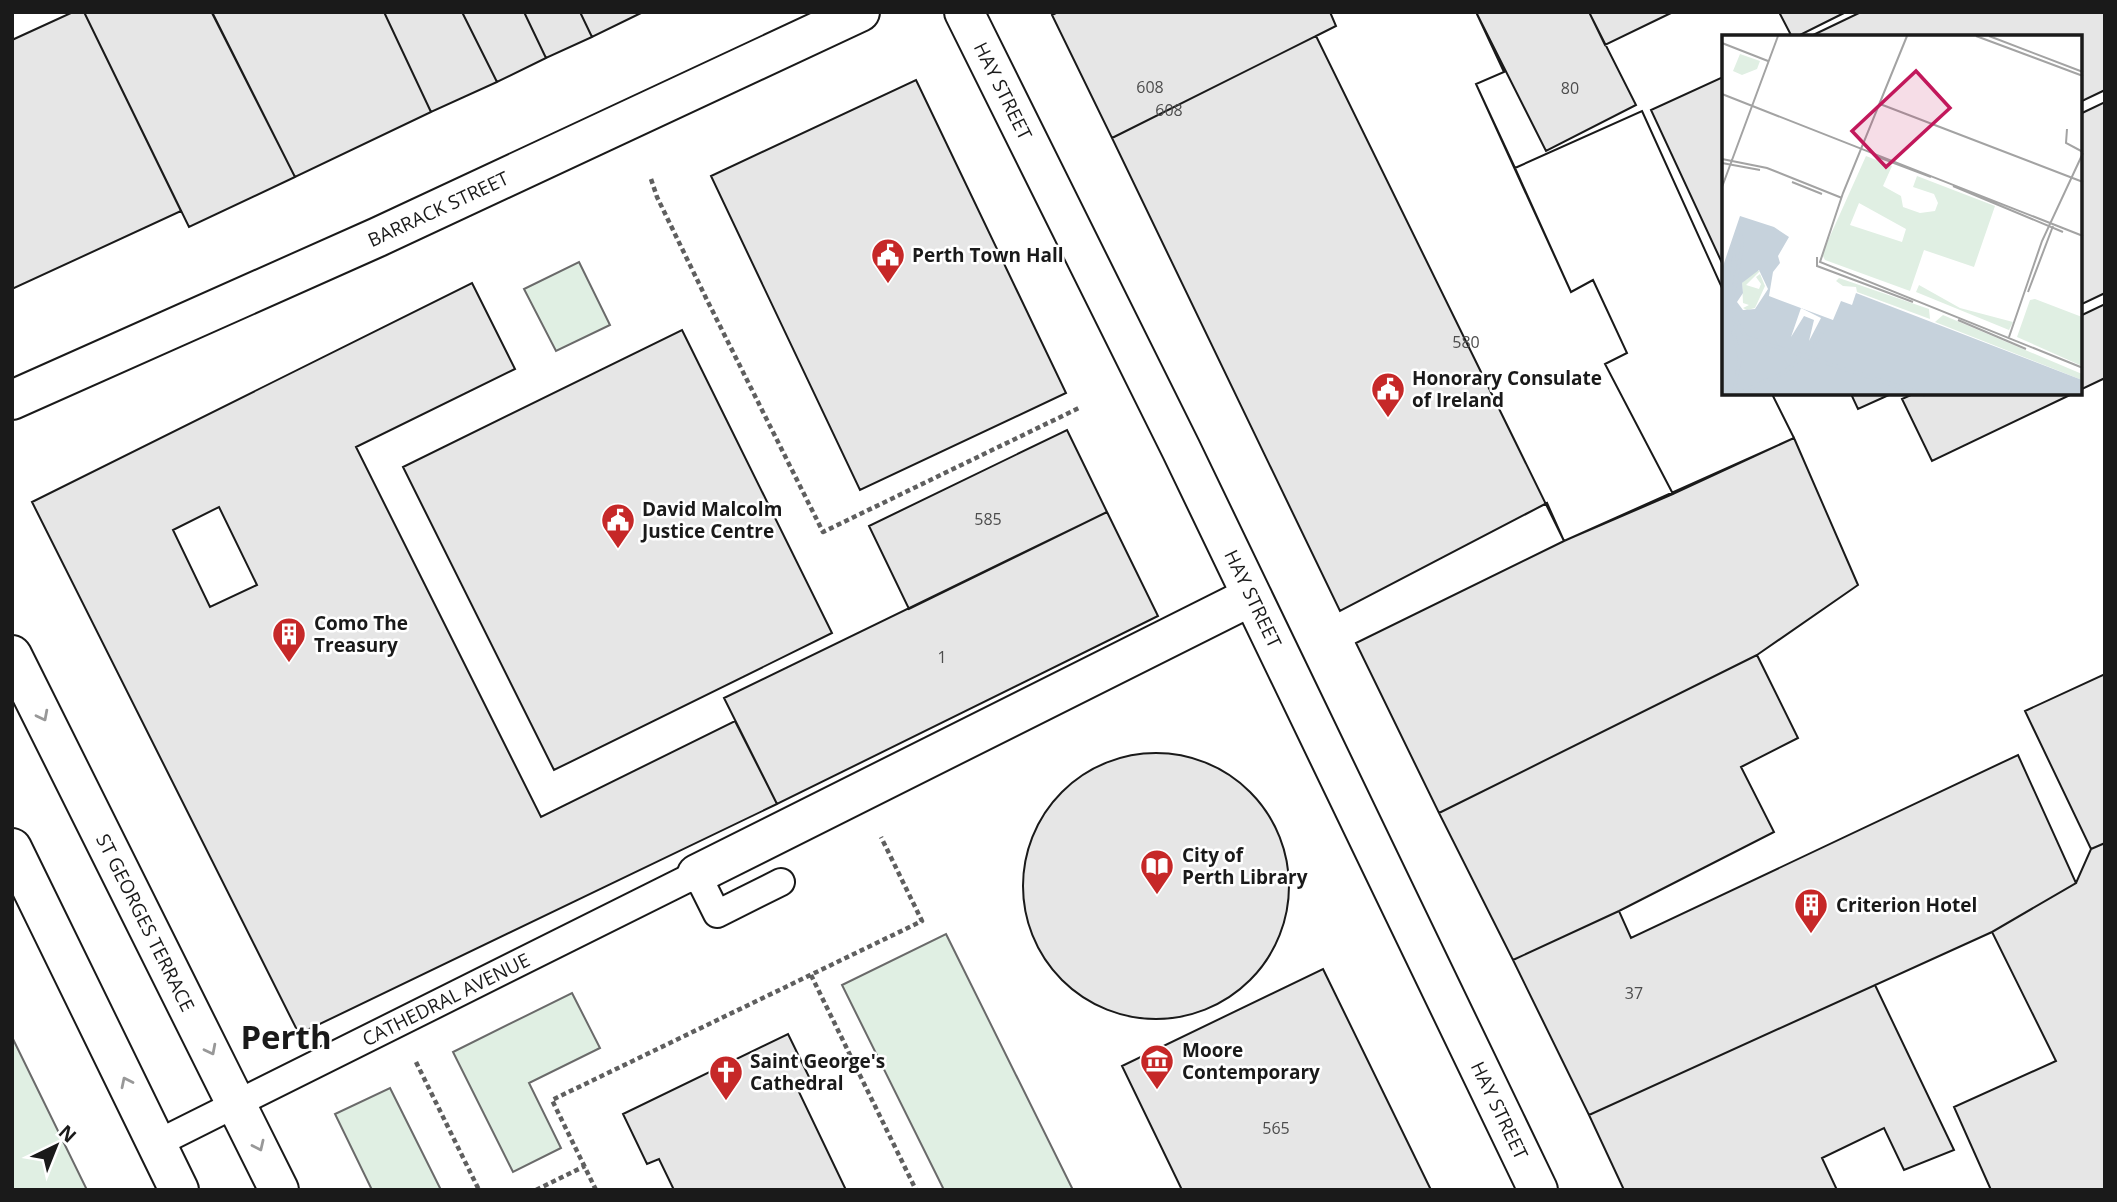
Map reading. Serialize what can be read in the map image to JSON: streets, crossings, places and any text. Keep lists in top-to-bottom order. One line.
{"streets":{"main road":["HAY STREET","BARRACK STREET","ST GEORGES TERRACE"],"lane":["CATHEDRAL AVENUE"]},"crossings":[["ST GEORGES TERRACE","CATHEDRAL AVENUE"]],"districts":["Perth"],"places":{"public building":["Perth Town Hall","Honorary Consulate of Ireland","David Malcolm Justice Centre"],"building":["Como The Treasury","Criterion Hotel"],"library":["City of Perth Library"],"museum":["Moore Contemporary"],"church":["Saint George's Cathedral"]},"house_numbers":["608","80","608","580","585","1","37","565"],"north":"top right"}
